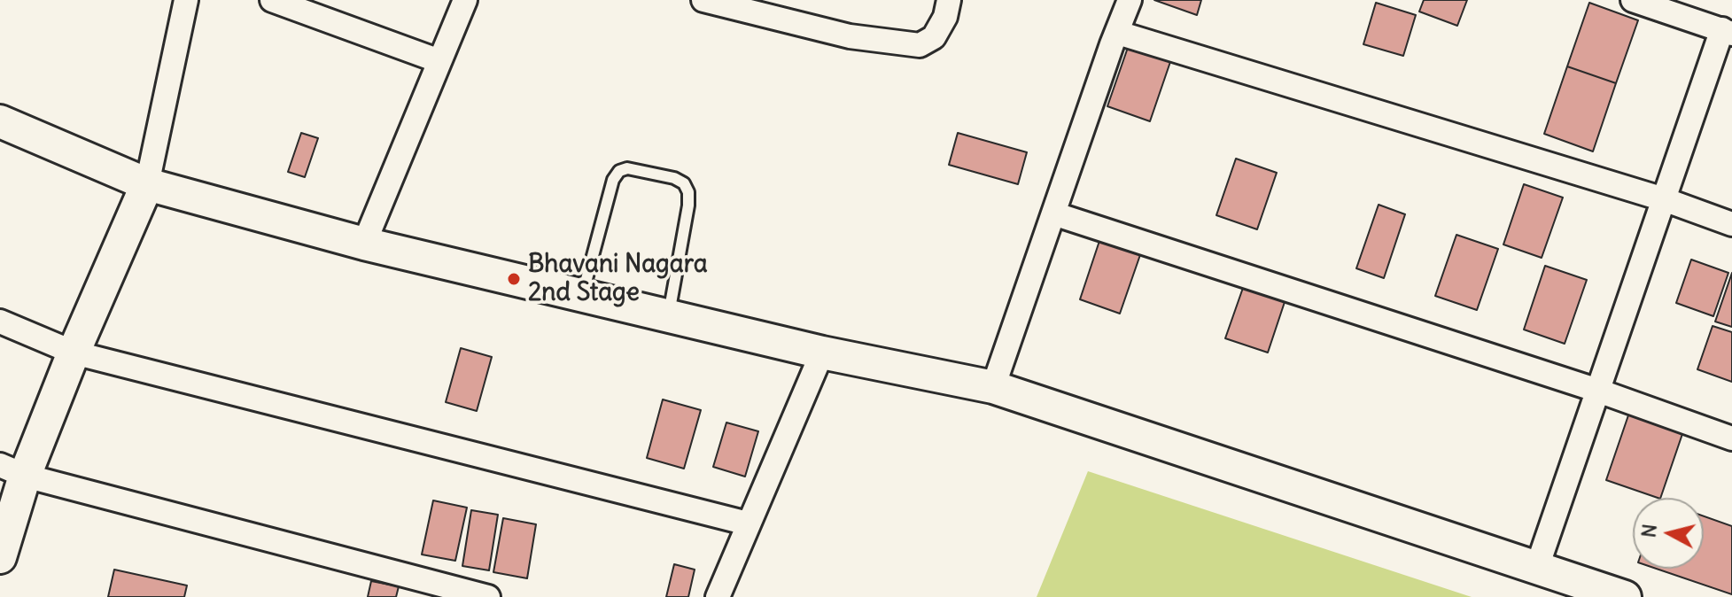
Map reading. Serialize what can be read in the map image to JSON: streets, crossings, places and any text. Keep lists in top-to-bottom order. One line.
{"places":["Bhavani Nagara 2nd Stage"],"north":"left"}
